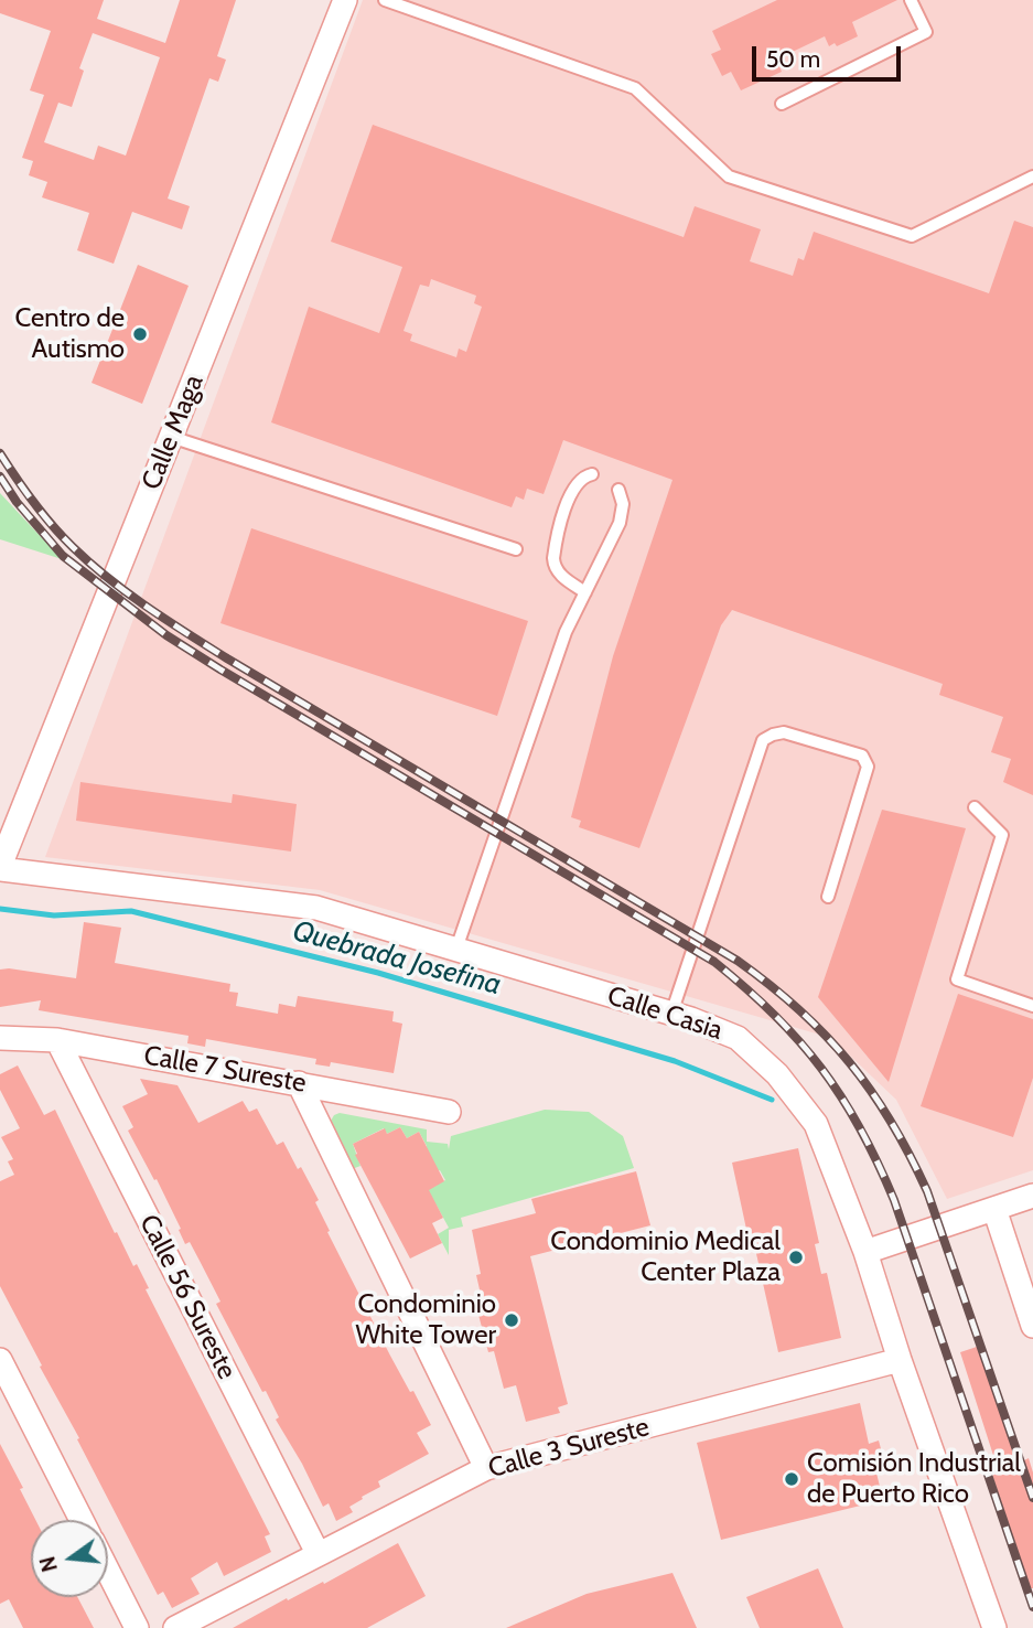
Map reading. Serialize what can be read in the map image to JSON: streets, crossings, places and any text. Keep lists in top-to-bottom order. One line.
{"streets":{"street":["Calle Maga","Calle Casia","Calle 7 Sureste","Calle 56 Sureste","Calle 3 Sureste"]},"crossings":[["Calle Maga","Calle Casia"],["Calle Casia","Calle 3 Sureste"],["Calle 7 Sureste","Calle 56 Sureste"],["Calle 56 Sureste","Calle 3 Sureste"]],"water":["Quebrada Josefina"],"places":["Centro de Autismo","Condominio Medical Center Plaza","Condominio White Tower","Comisión Industrial de Puerto Rico"],"scale_bar":"50 m","north":"left"}
